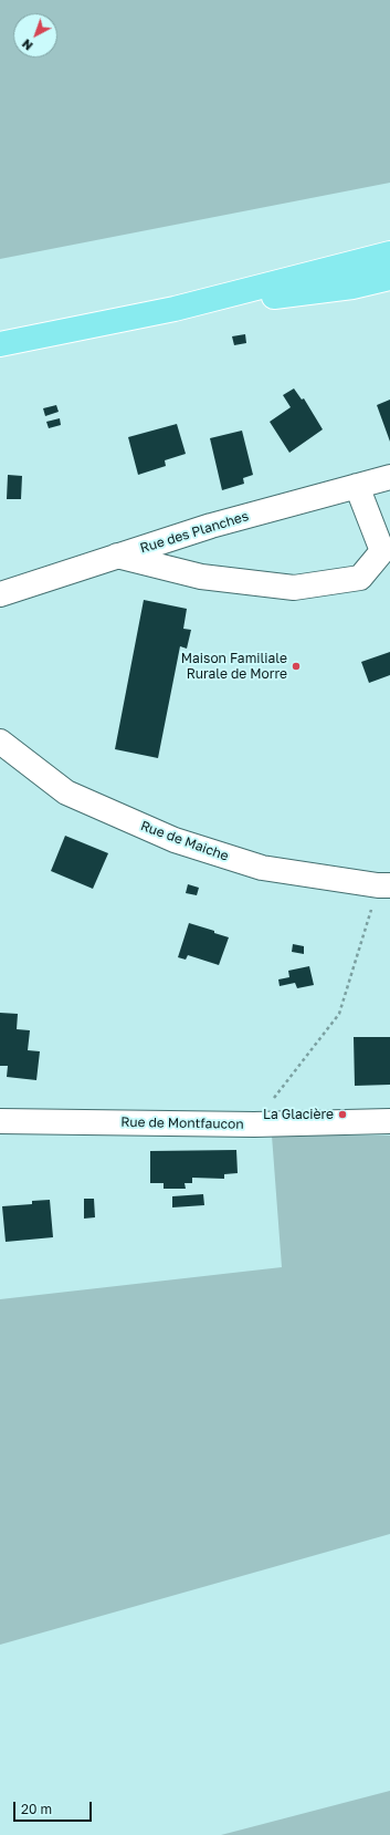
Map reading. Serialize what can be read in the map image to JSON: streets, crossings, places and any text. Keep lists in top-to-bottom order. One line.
{"streets":{"street":["Rue des Planches","Rue de Maiche","Rue de Montfaucon"]},"places":["Maison Familiale Rurale de Morre","La Glacière"],"scale_bar":"20 m","north":"bottom left"}
